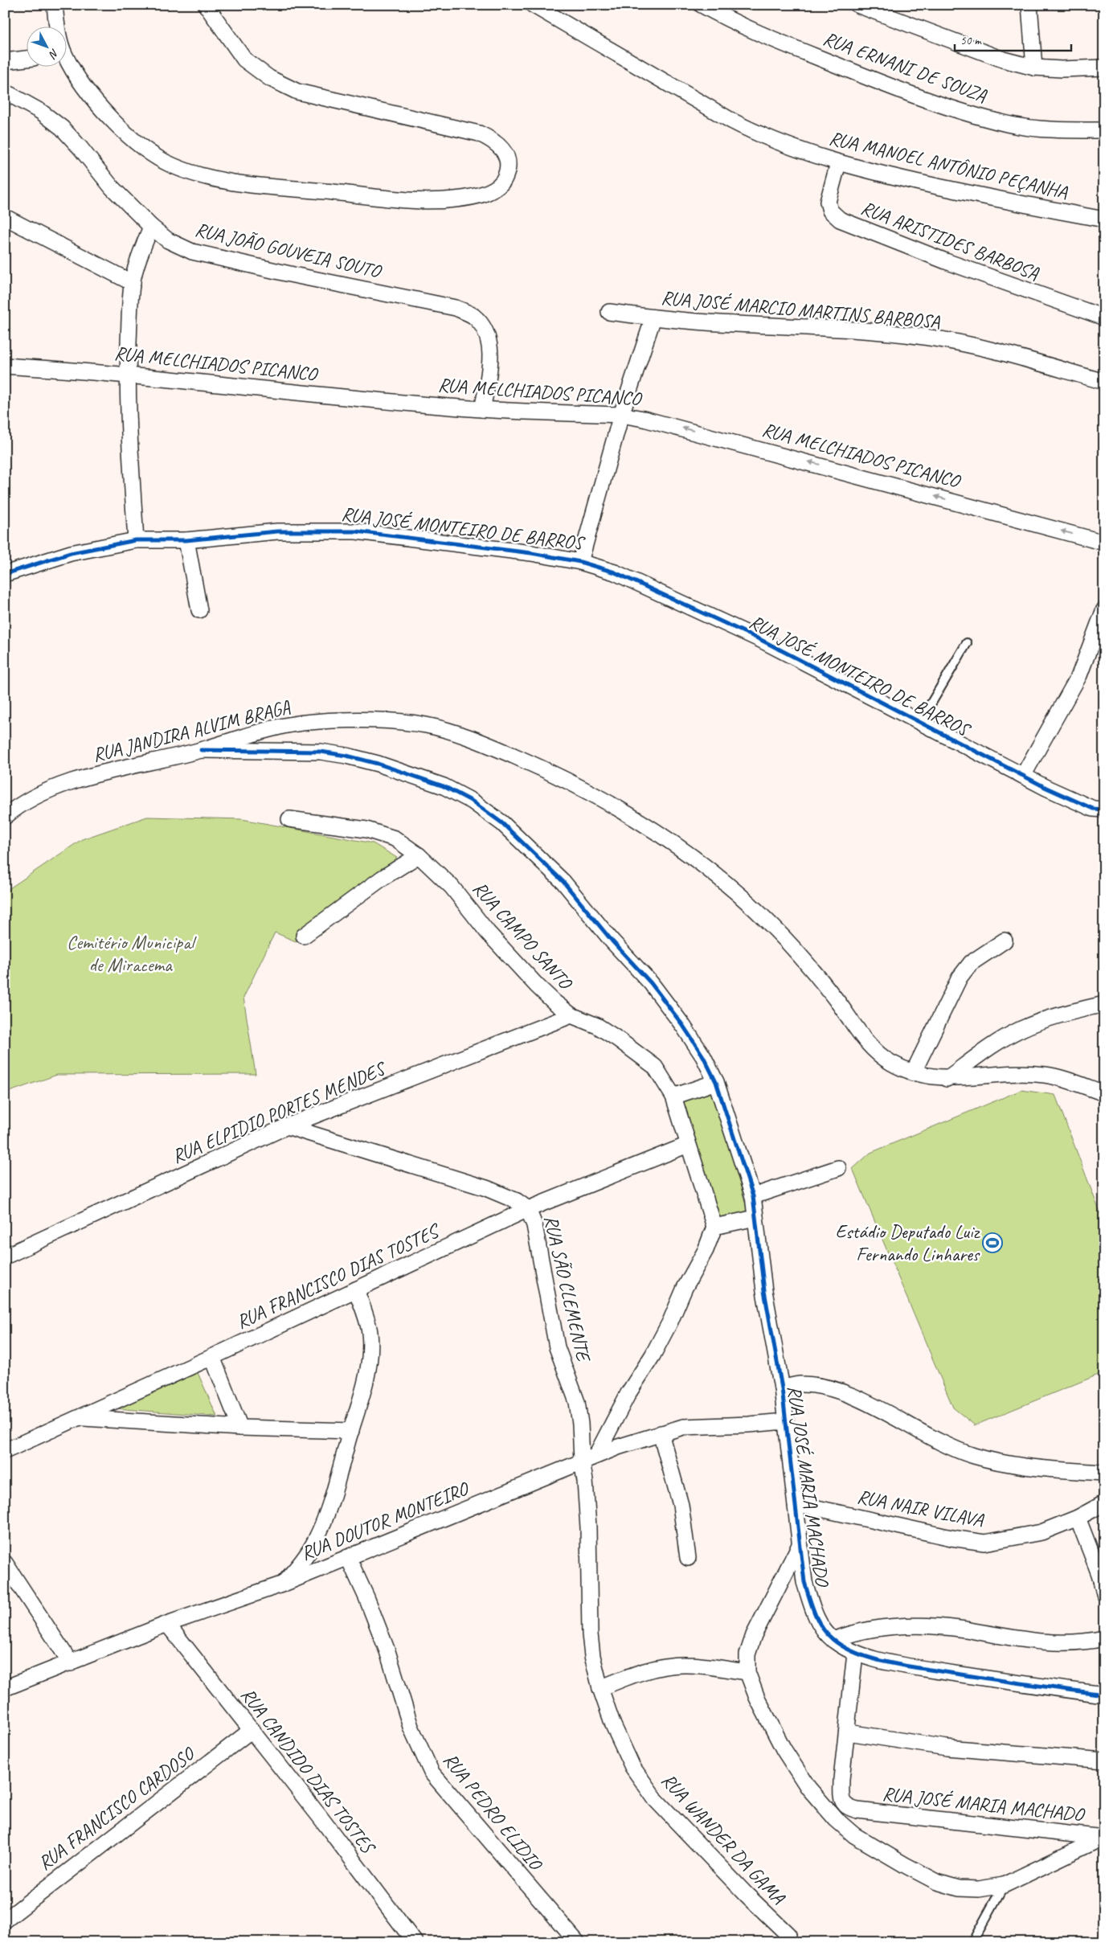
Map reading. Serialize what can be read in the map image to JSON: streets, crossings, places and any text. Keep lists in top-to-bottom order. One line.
{"streets":{"street":["RUA ERNANI DE SOUZA","RUA MANOEL ANTÔNIO PEÇANHA","RUA ARISTIDES BARBOSA","RUA JOÃO GOUVEIA SOUTO","RUA JOSÉ MARCIO MARTINS BARBOSA","RUA MELCHIADOS PICANCO","RUA JOSÉ MONTEIRO DE BARROS","RUA JANDIRA ALVIM BRAGA","RUA CAMPO SANTO","RUA ELPIDIO PORTES MENDES","RUA FRANCISCO DIAS TOSTES","RUA SÃO CLEMENTE","RUA JOSÉ MARIA MACHADO","RUA NAIR VILAVA","RUA DOUTOR MONTEIRO","RUA CANDIDO DIAS TOSTES","RUA FRANCISCO CARDOSO","RUA PEDRO ELIDIO","RUA WANDER DA GAMA"]},"crossings":[["RUA MANOEL ANTÔNIO PEÇANHA","RUA ARISTIDES BARBOSA"],["RUA JOÃO GOUVEIA SOUTO","RUA MELCHIADOS PICANCO"],["RUA JANDIRA ALVIM BRAGA","RUA JOSÉ MARIA MACHADO"],["RUA CAMPO SANTO","RUA ELPIDIO PORTES MENDES"],["RUA CAMPO SANTO","RUA FRANCISCO DIAS TOSTES"],["RUA ELPIDIO PORTES MENDES","RUA SÃO CLEMENTE"],["RUA FRANCISCO DIAS TOSTES","RUA SÃO CLEMENTE"],["RUA SÃO CLEMENTE","RUA DOUTOR MONTEIRO"],["RUA SÃO CLEMENTE","RUA WANDER DA GAMA"],["RUA JOSÉ MARIA MACHADO","RUA NAIR VILAVA"],["RUA JOSÉ MARIA MACHADO","RUA DOUTOR MONTEIRO"],["RUA DOUTOR MONTEIRO","RUA CANDIDO DIAS TOSTES"],["RUA DOUTOR MONTEIRO","RUA PEDRO ELIDIO"],["RUA DOUTOR MONTEIRO","RUA WANDER DA GAMA"],["RUA CANDIDO DIAS TOSTES","RUA FRANCISCO CARDOSO"]],"one_way":["RUA MELCHIADOS PICANCO"],"parks":["Cemitério Municipal de Miracema"],"places":{"sports":["Estádio Deputado Luiz Fernando Linhares"]},"scale_bar":"50 m","north":"bottom right"}
